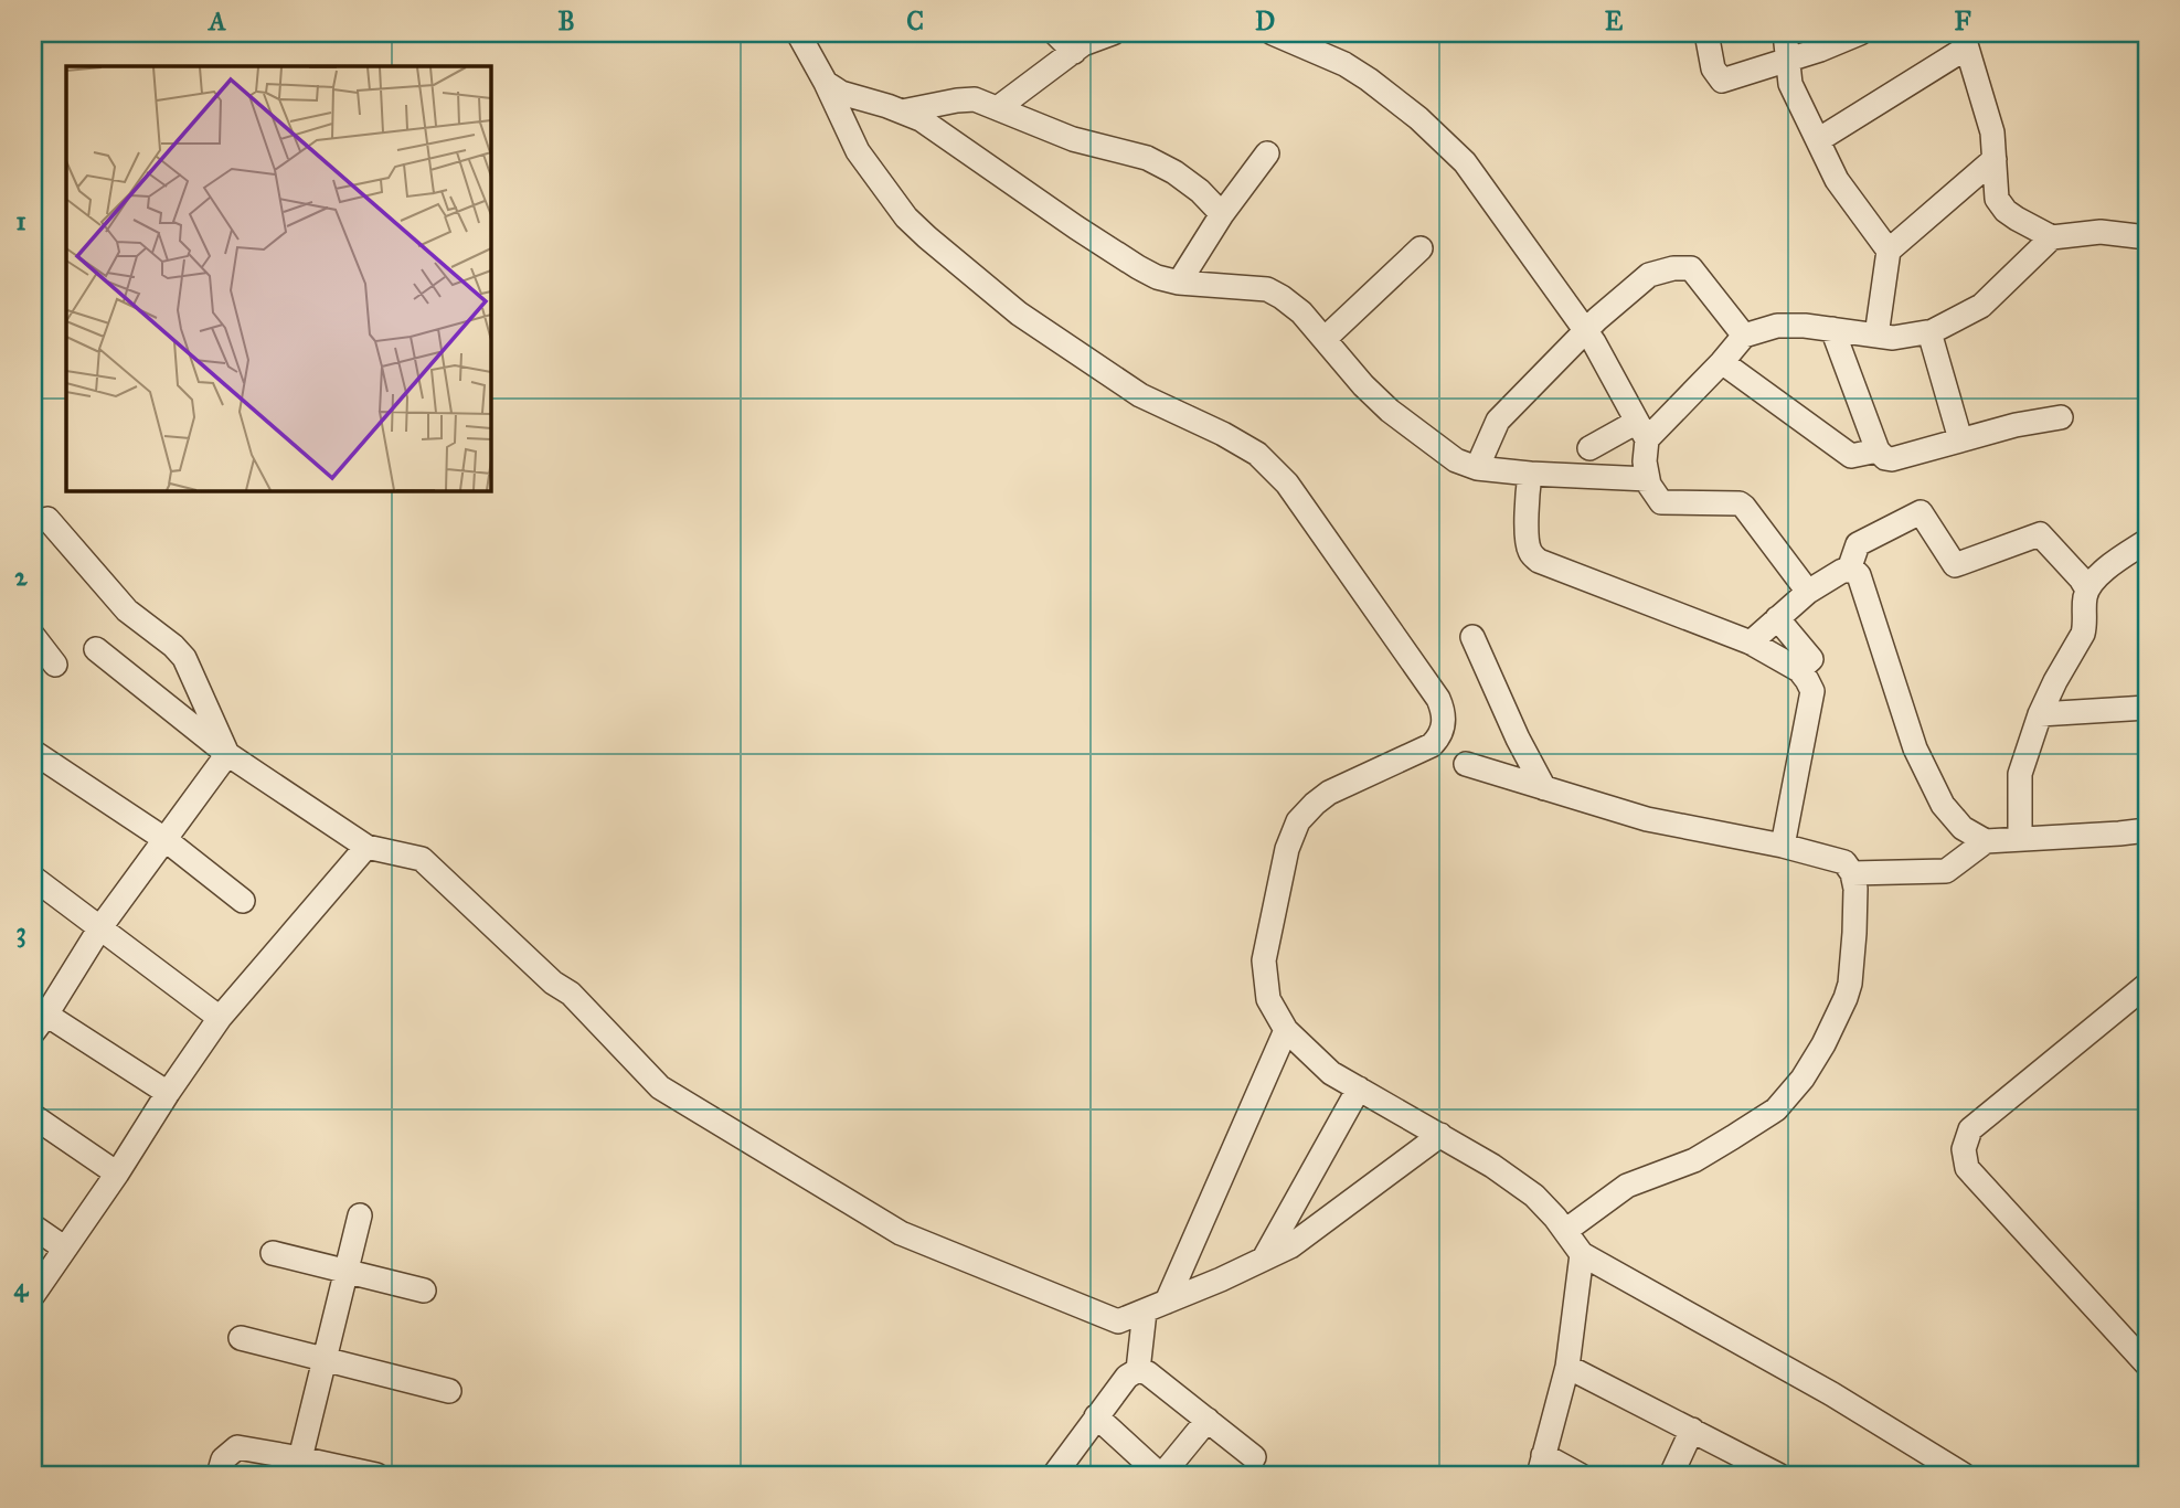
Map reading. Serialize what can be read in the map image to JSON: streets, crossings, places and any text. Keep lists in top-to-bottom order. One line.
{"grid":{"columns":["A","B","C","D","E","F"],"rows":["1","2","3","4"]}}
